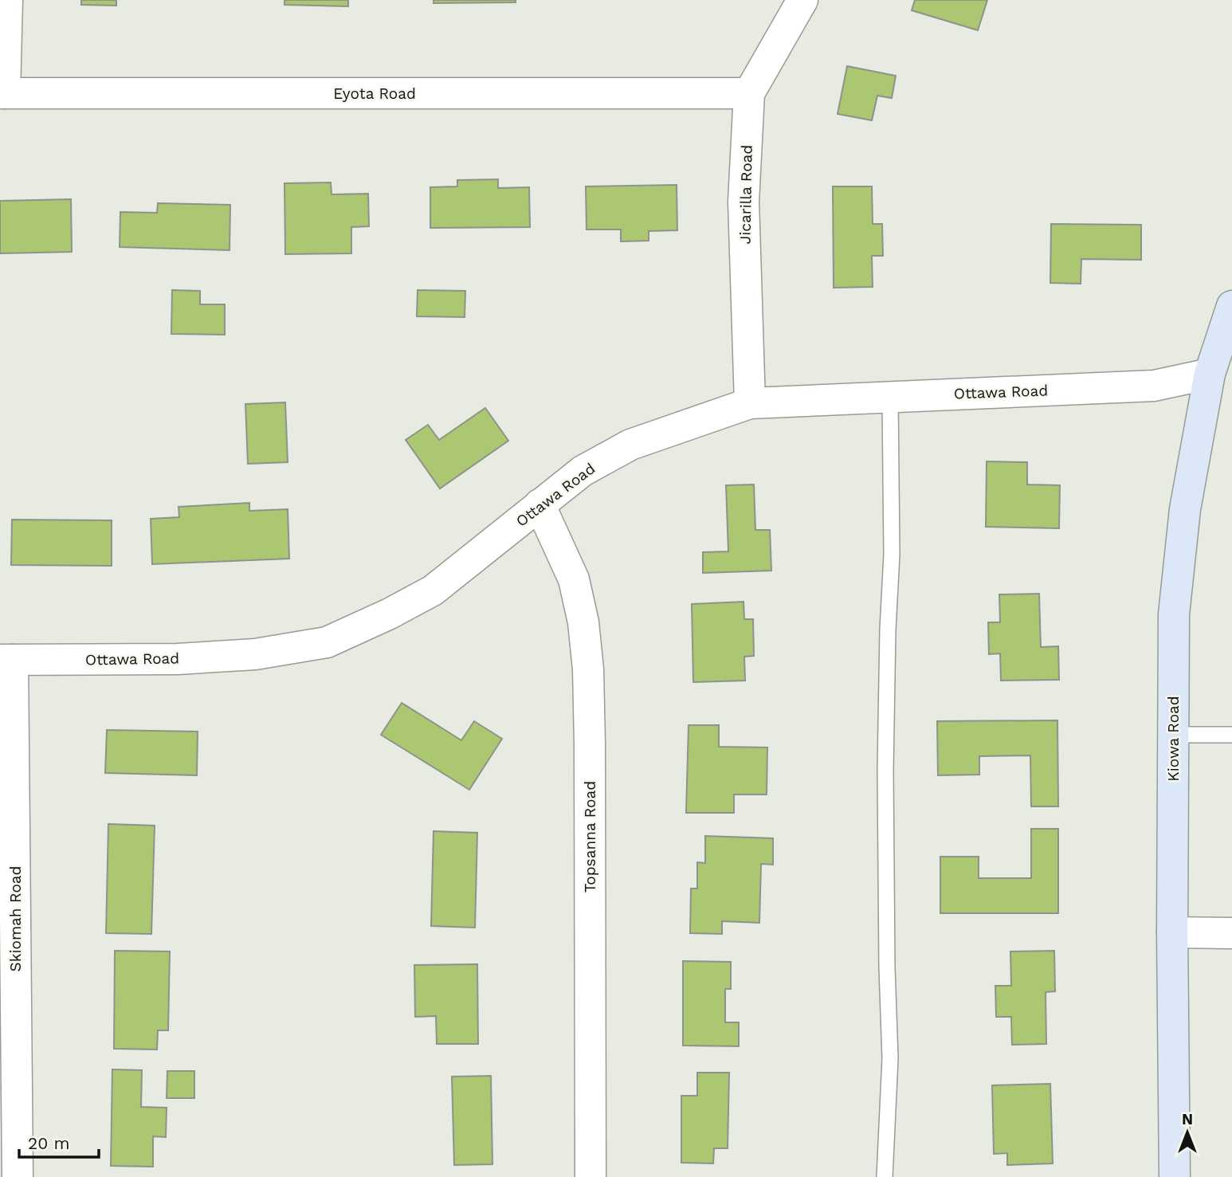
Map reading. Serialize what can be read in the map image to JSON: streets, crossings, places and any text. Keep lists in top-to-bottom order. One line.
{"streets":{"street":["Eyota Road","Jicarilla Road","Ottawa Road","Kiowa Road","Topsanna Road","Skiomah Road"]},"crossings":[["Eyota Road","Jicarilla Road"],["Jicarilla Road","Ottawa Road"],["Ottawa Road","Kiowa Road"],["Ottawa Road","Topsanna Road"],["Ottawa Road","Skiomah Road"]],"scale_bar":"20 m","north":"top"}
